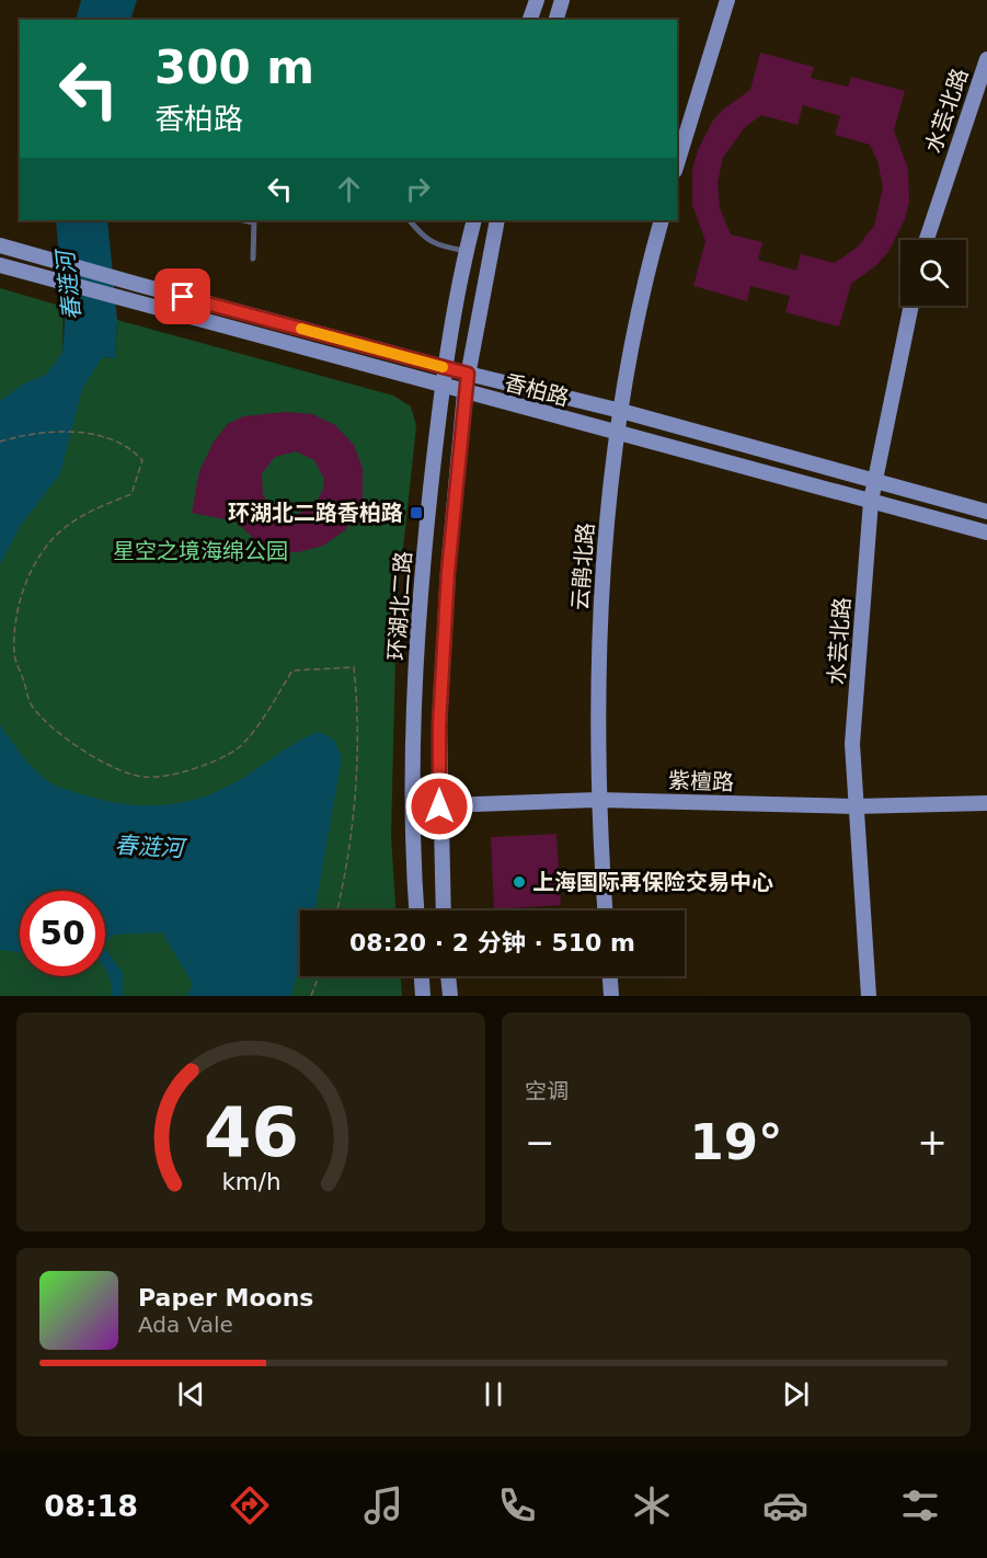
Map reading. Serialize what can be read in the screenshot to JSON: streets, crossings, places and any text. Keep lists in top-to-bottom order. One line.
{"streets":{"main road":["水芸北路","香柏路","云鹃北路","环湖北二路","紫檀路"]},"crossings":[["水芸北路","香柏路"],["水芸北路","紫檀路"],["香柏路","云鹃北路"],["香柏路","环湖北二路"],["云鹃北路","紫檀路"],["环湖北二路","紫檀路"]],"water":["春涟河"],"parks":["星空之境海绵公园"],"places":{"transit":["环湖北二路香柏路"],"other":["上海国际再保险交易中心"]},"page":{"turn":["300 m","香柏路"],"limit":"50","trip":"08:20 · 2 分钟 · 510 m","tile":"空调","heat":["−","19°","+"],"song":["Paper Moons","Ada Vale"],"tabs":"08:18","gauge":["46","km/h"]}}
